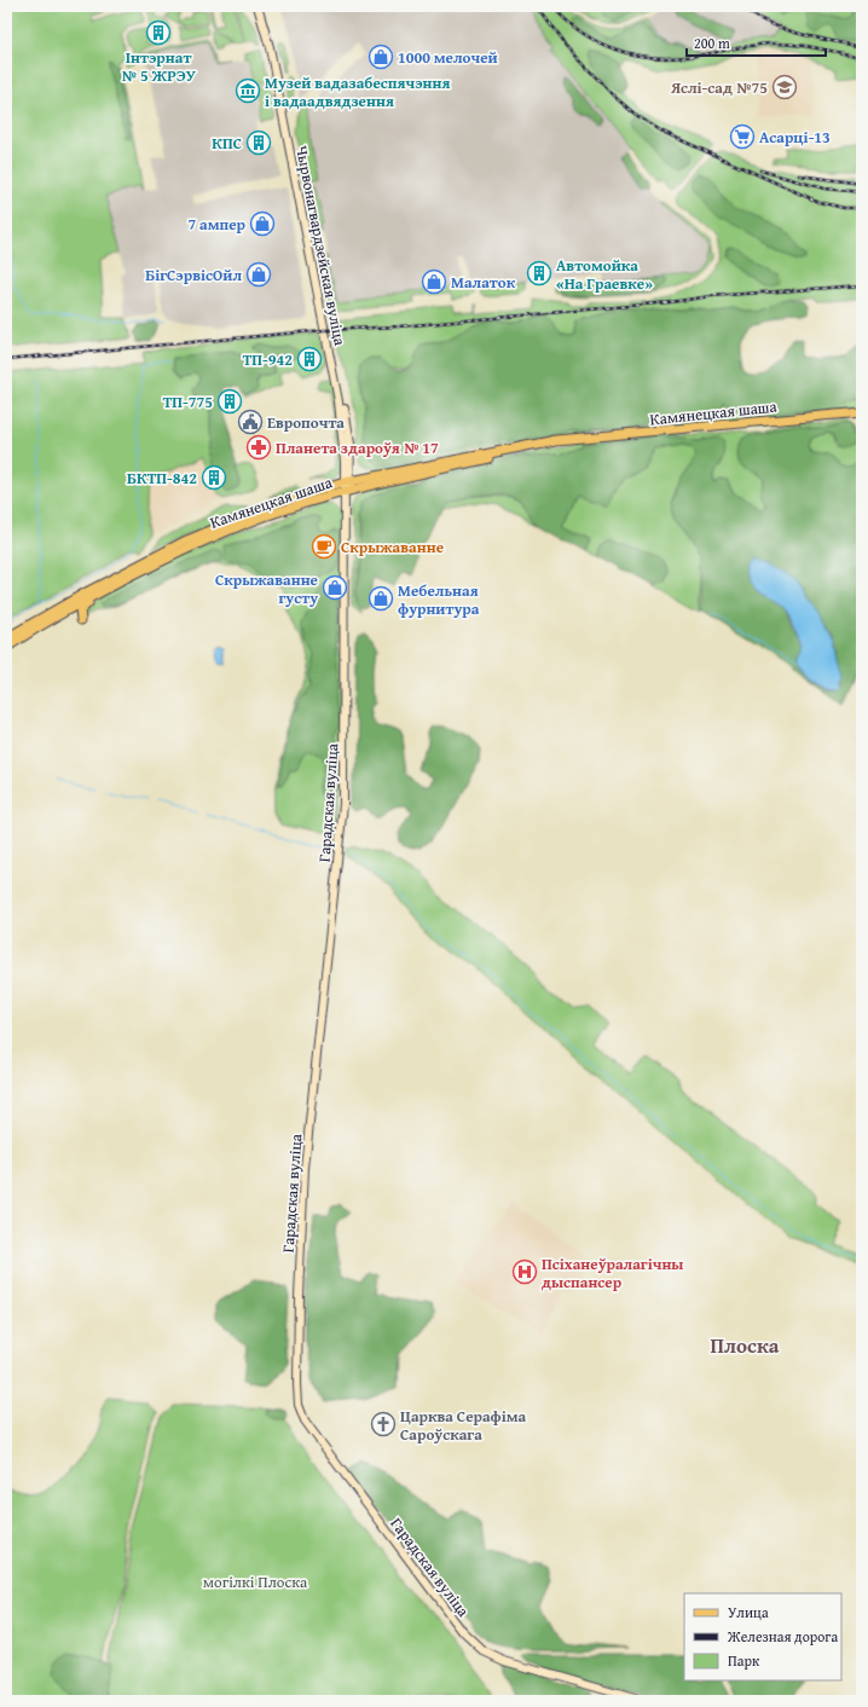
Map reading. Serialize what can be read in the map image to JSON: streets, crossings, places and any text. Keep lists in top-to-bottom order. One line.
{"streets":{"main road":["Чырвонагвардзейская вуліца","Камянецкая шаша","Гарадская вуліца"]},"crossings":[["Чырвонагвардзейская вуліца","Камянецкая шаша"],["Чырвонагвардзейская вуліца","Гарадская вуліца"],["Камянецкая шаша","Гарадская вуліца"]],"districts":["Плоска"],"parks":["могілкі Плоска"],"places":{"building":["Інтэрнат № 5 ЖРЭУ","КПС","Автомойка «На Граевке»","ТП-942","ТП-775","БКТП-842"],"shop":["1000 мелочей","7 ампер","БігСэрвісОйл","Малаток","Скрыжаванне густу","Мебельная фурнитура"],"school or university":["Яслі-сад №75"],"museum":["Музей вадазабеспячэння і вадаадвядзення"],"supermarket":["Асарці-13"],"public building":["Европочта"],"pharmacy":["Планета здароўя № 17"],"cafe":["Скрыжаванне"],"hospital":["Псіханеўралагічны дыспансер"],"church":["Царква Серафіма Сароўскага"]},"legend":["Улица","Железная дорога","Парк"],"scale_bar":"200 m"}
